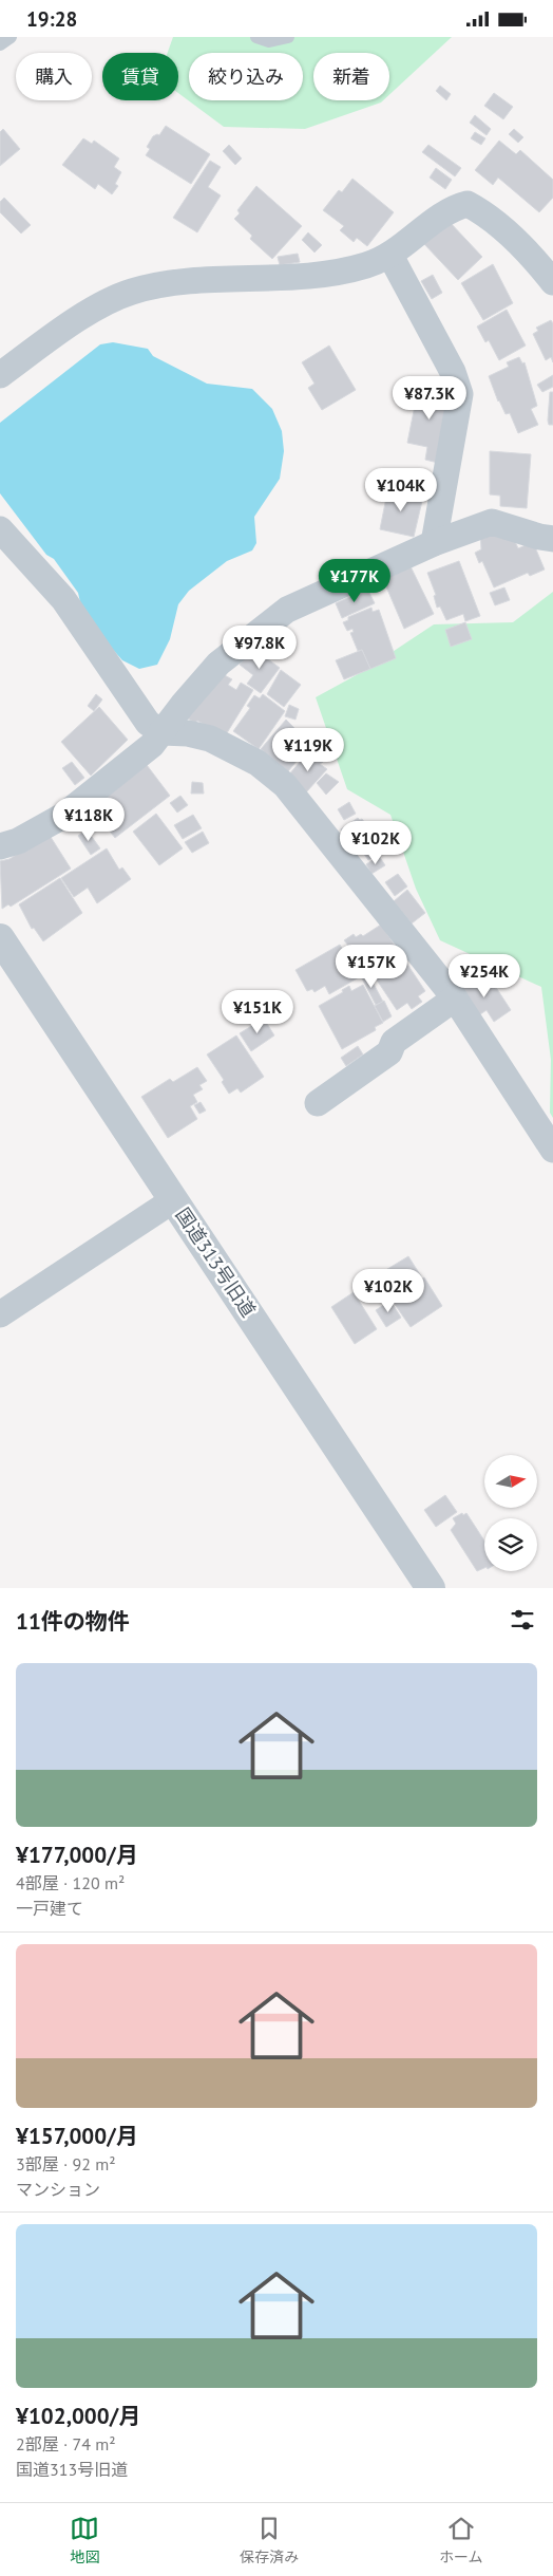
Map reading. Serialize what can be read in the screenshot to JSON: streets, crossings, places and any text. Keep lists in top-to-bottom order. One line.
{"streets":{"street":["国道313号旧道"]},"north":"right","page":{"status":"19:28","chip":["購入","賃貸","絞り込み","新着"],"price":["¥87.3K","¥104K","¥177K","¥97.8K","¥119K","¥118K","¥102K","¥157K","¥254K","¥151K","¥102K"],"heading":"11件の物件","list":[{"name":"¥177,000/月","note":"4部屋 · 120 m² · 一戸建て"},{"name":"¥157,000/月","note":"3部屋 · 92 m² · マンション"},{"name":"¥102,000/月","note":"2部屋 · 74 m² · 国道313号旧道"}],"tabs":["地図","保存済み","ホーム"]}}
